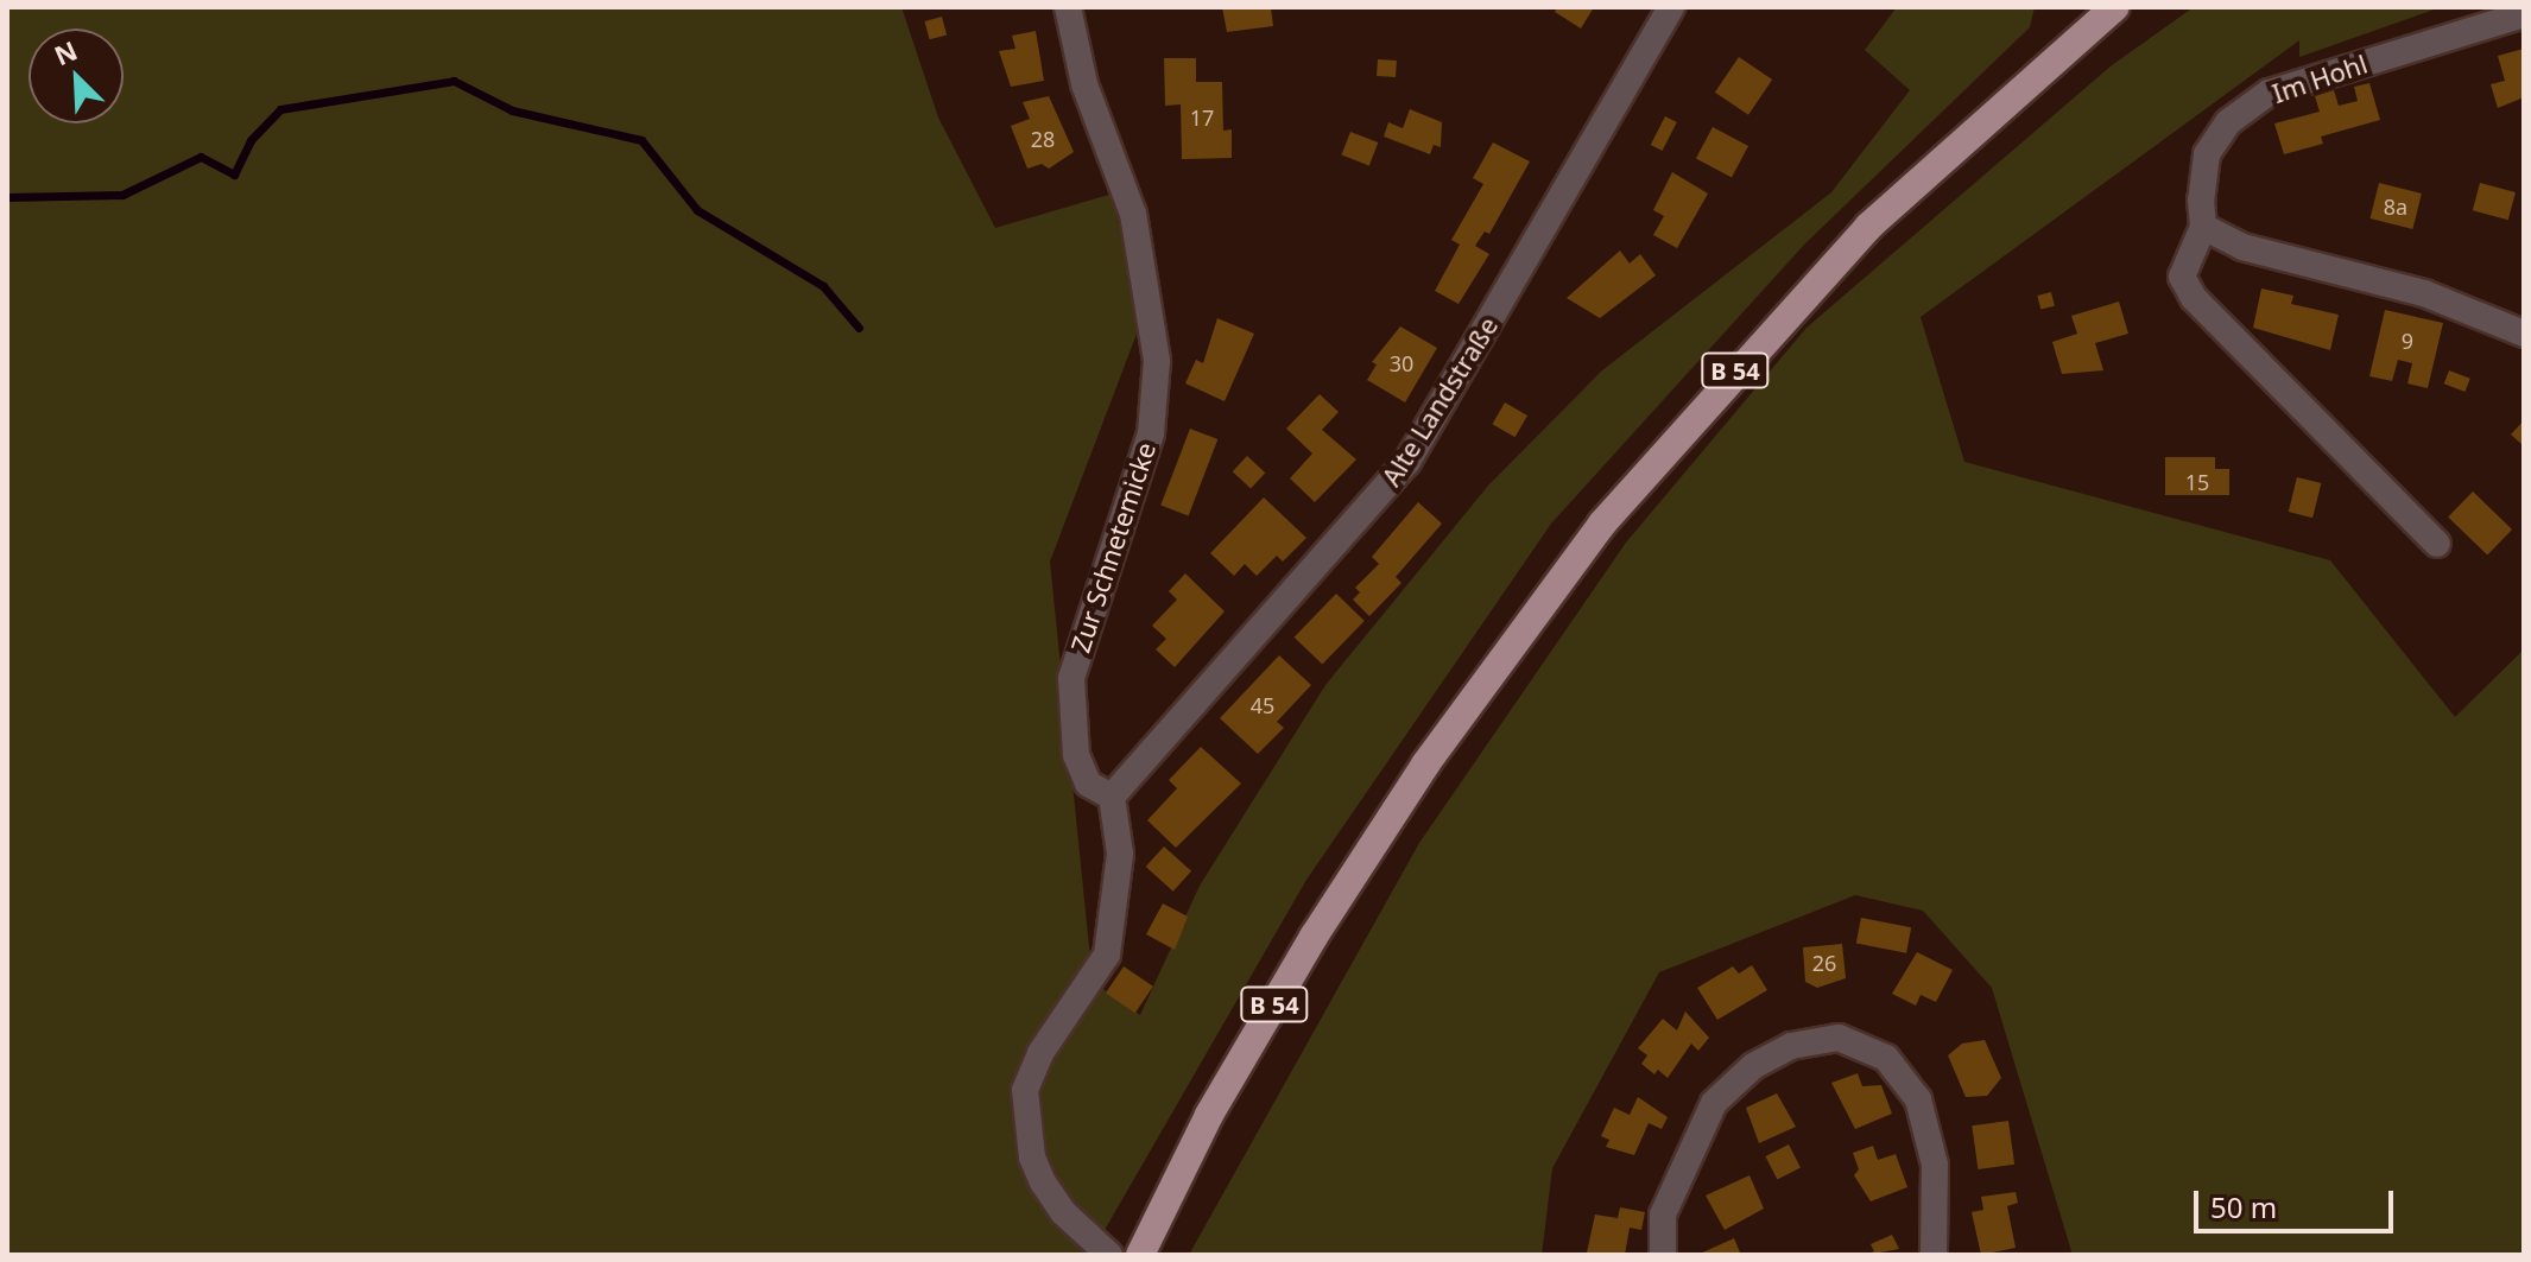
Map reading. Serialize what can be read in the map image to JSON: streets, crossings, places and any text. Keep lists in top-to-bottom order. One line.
{"streets":{"main road":["B 54"],"street":["Im Hohl","Alte Landstraße","Zur Schnetemicke"]},"crossings":[["Alte Landstraße","Zur Schnetemicke"]],"house_numbers":["17","28","8a","9","30","15","45","26"],"scale_bar":"50 m","north":"top left"}
